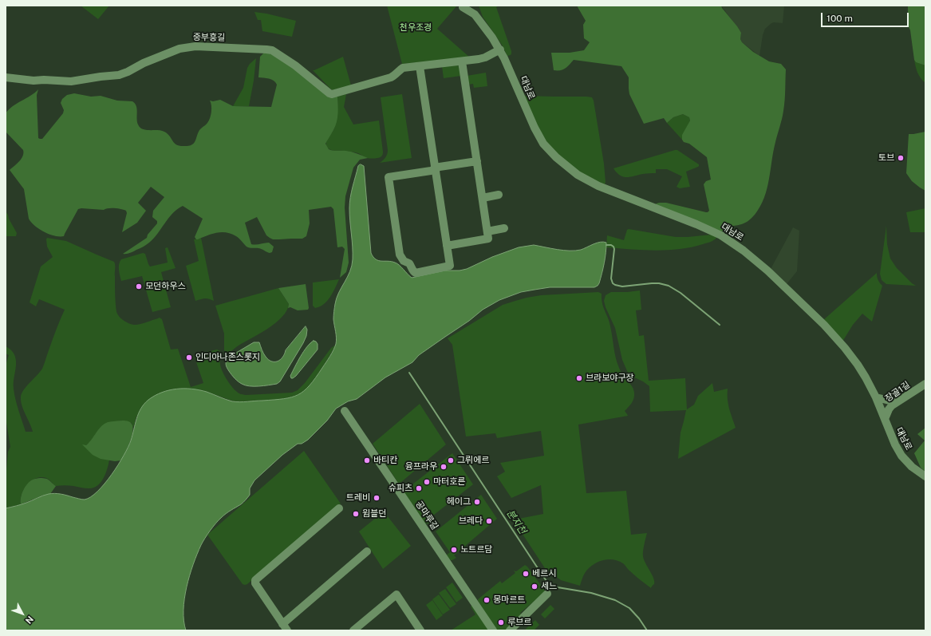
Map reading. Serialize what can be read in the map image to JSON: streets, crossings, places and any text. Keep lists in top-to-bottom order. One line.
{"streets":{"street":["중부흥길","대남로","장골1길","공마루길"]},"crossings":[["대남로","장골1길"]],"water":["분지천"],"parks":["천우조경"],"places":["토브","모던하우스","인디아나존스롯지","브라보야구장","바티칸","그뤼에르","융프라우","마터호른","슈피츠","트레비","헤이그","윔블던","브레다","노트르담","베르시","세느","몽마르트","루브르"],"scale_bar":"100 m","north":"bottom right"}
